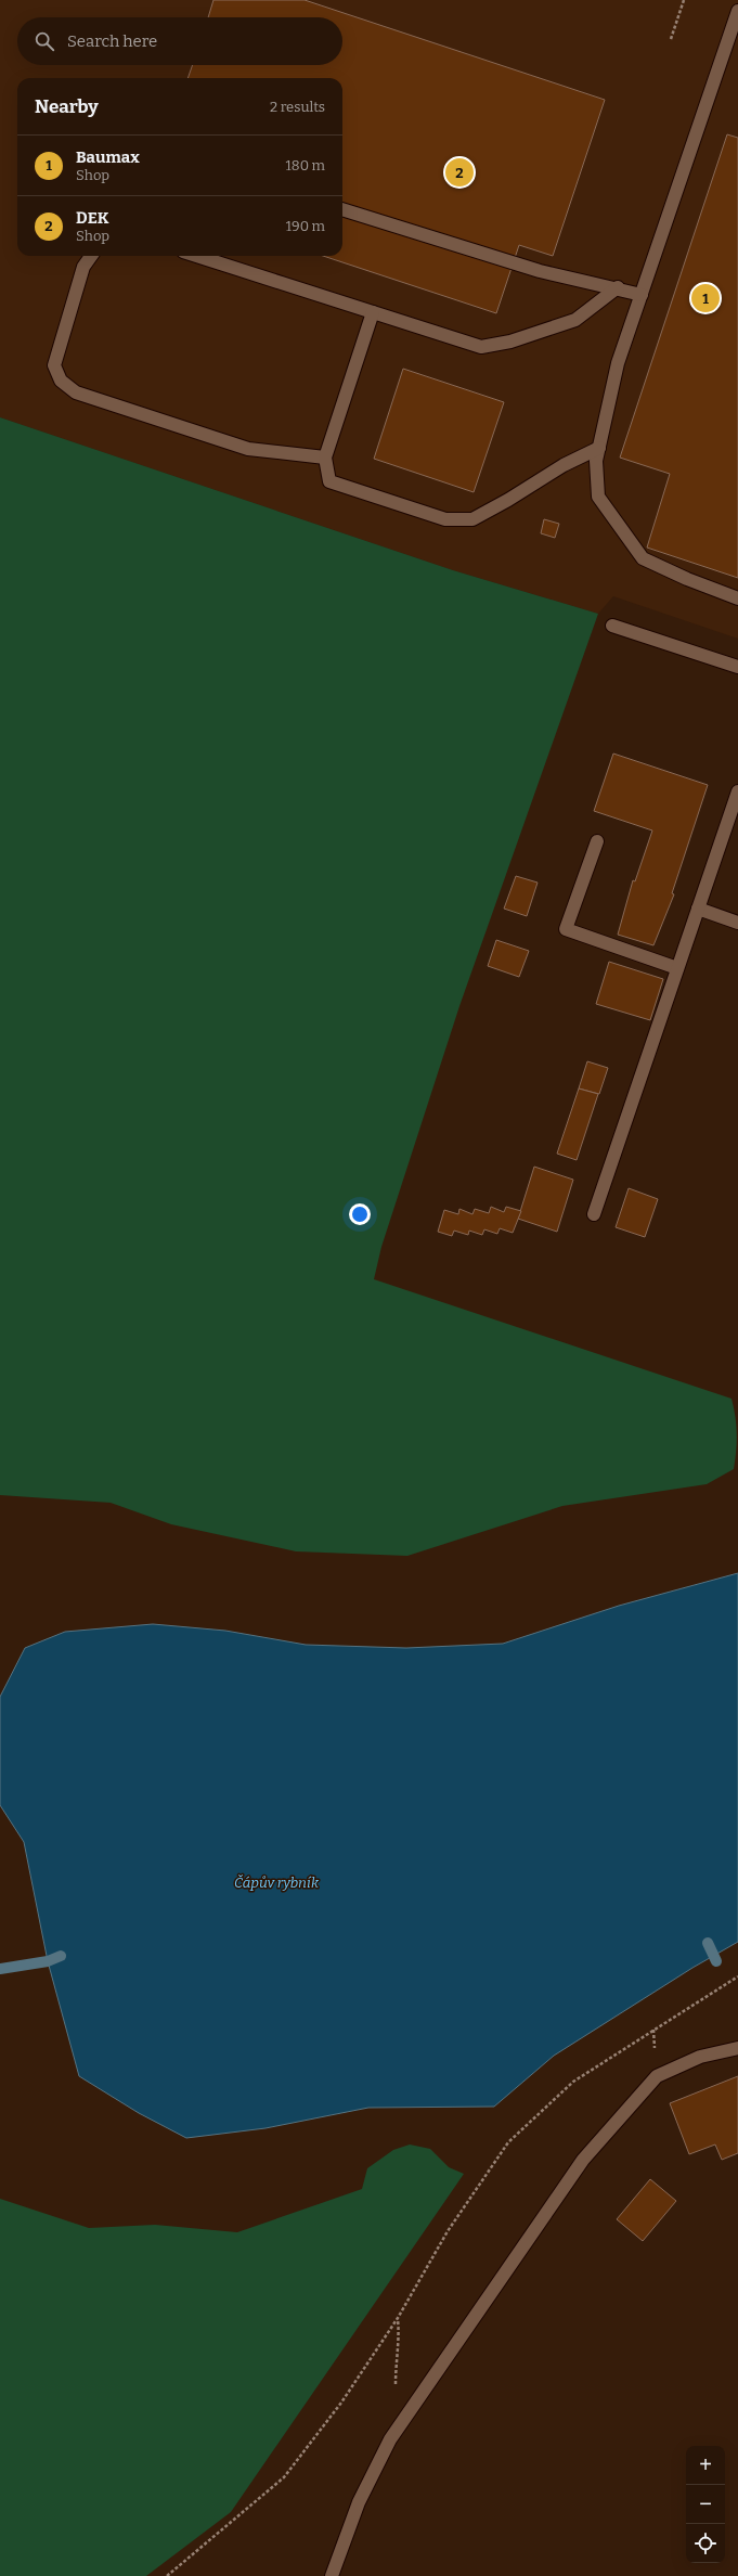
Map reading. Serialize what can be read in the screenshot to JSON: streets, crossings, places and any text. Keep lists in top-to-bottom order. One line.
{"water":["Čápův rybník"],"page":{"search":"Search here","heading":["Nearby","2 results"],"list":[{"mark":"1","name":"Baumax","note":"Shop","value":"180 m"},{"mark":"2","name":"DEK","note":"Shop","value":"190 m"}],"pins":["2","1"],"map_buttons":["+","−"]}}
